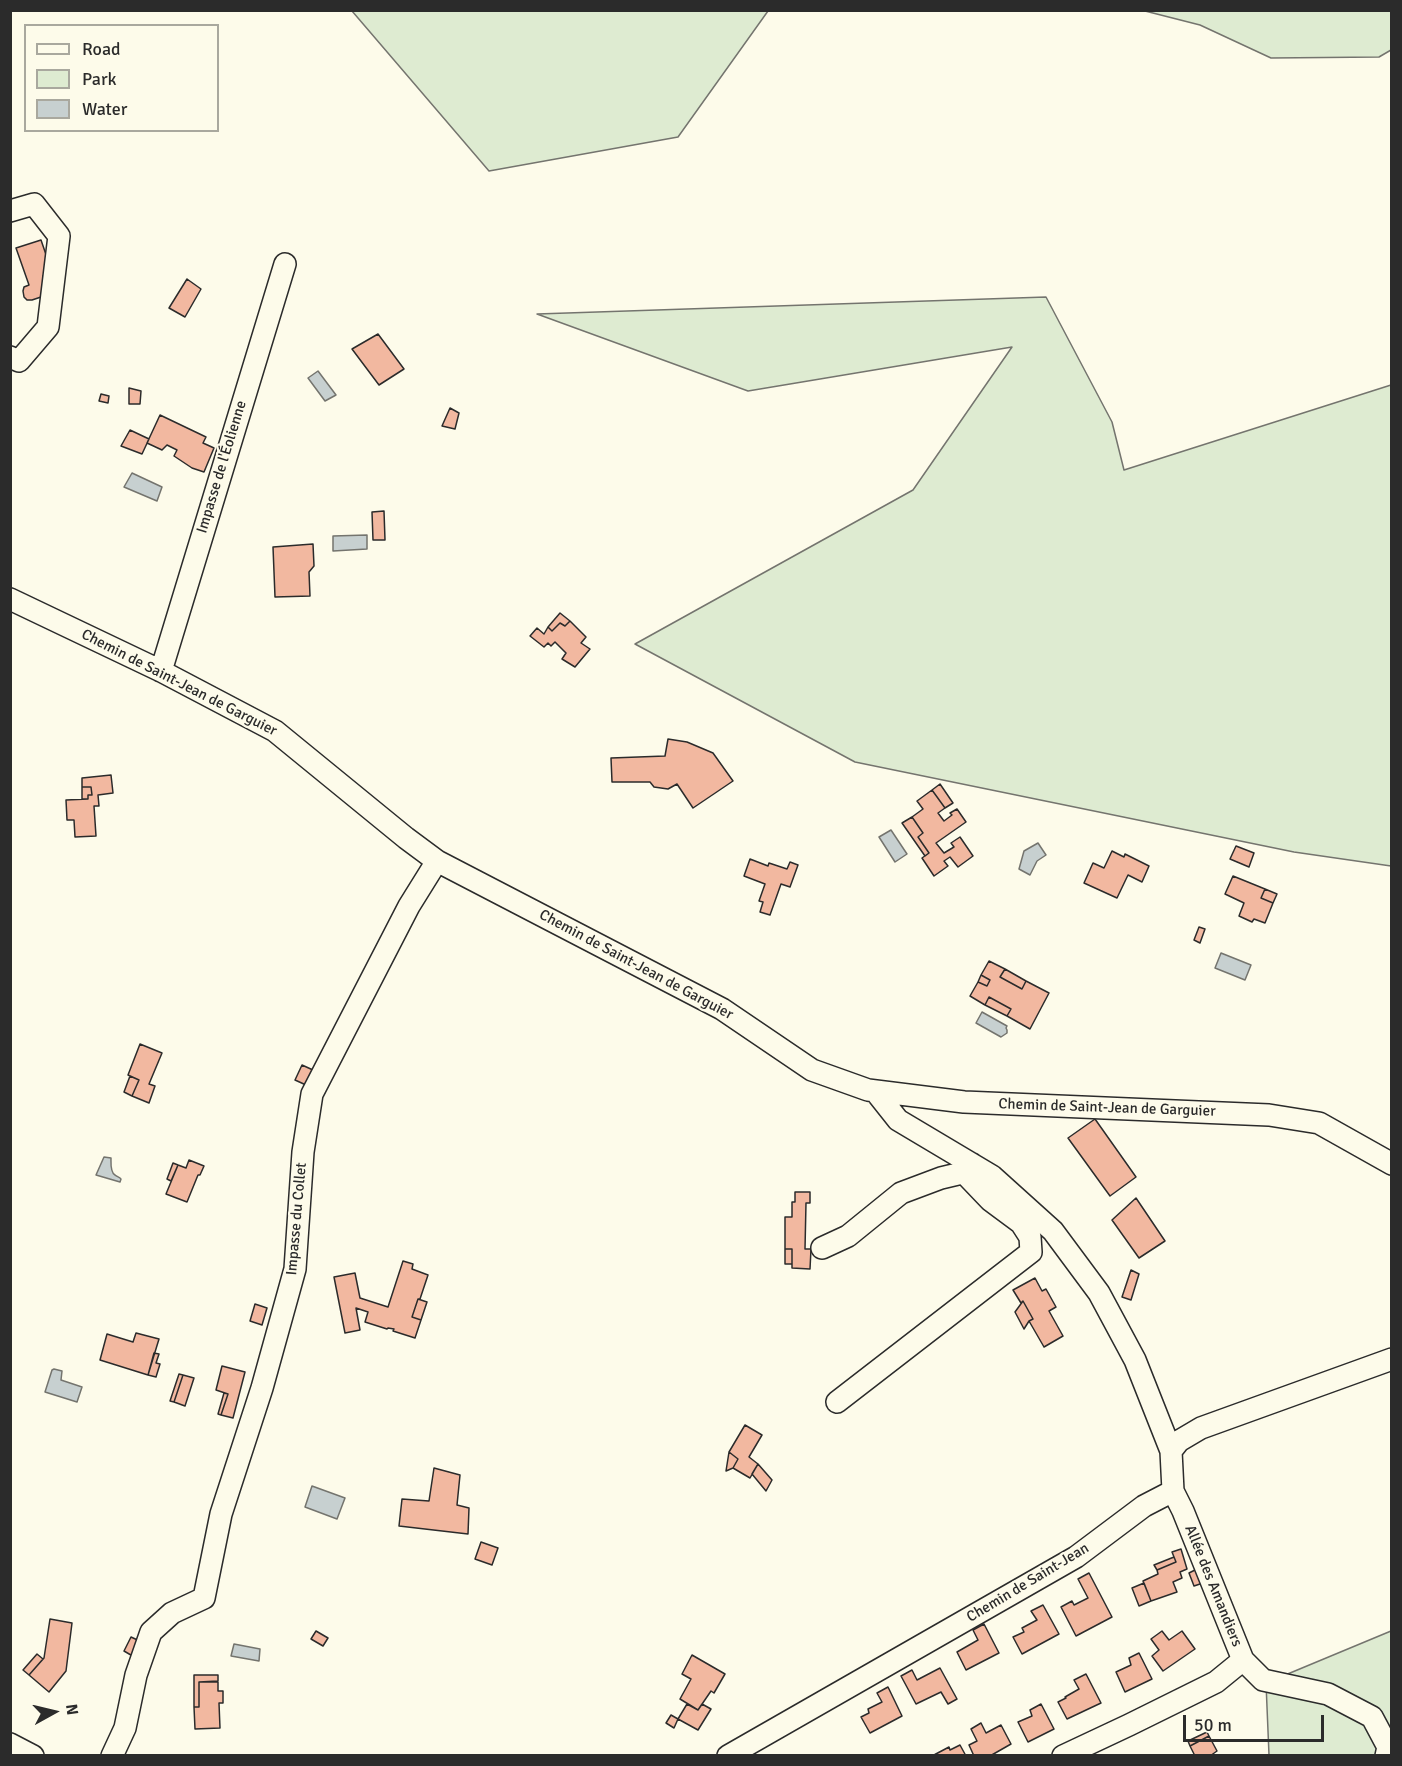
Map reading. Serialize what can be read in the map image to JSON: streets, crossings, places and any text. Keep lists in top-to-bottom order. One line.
{"streets":{"street":["Impasse de l'Éolienne","Chemin de Saint-Jean de Garguier","Impasse du Collet","Chemin de Saint-Jean","Allée des Amandiers"]},"crossings":[["Impasse de l'Éolienne","Chemin de Saint-Jean de Garguier"],["Chemin de Saint-Jean de Garguier","Impasse du Collet"],["Chemin de Saint-Jean","Allée des Amandiers"]],"legend":["Road","Park","Water"],"scale_bar":"50 m","north":"right"}
